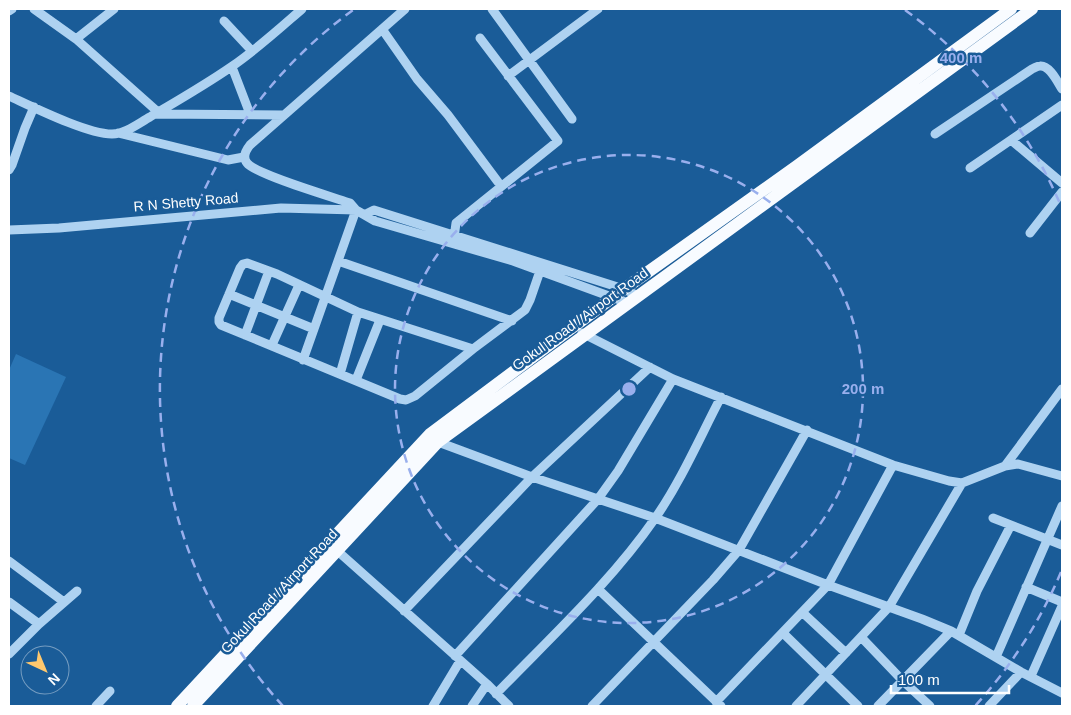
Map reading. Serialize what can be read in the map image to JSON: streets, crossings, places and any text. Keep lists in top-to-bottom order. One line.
{"streets":{"main road":["Gokul Road / Airport Road"],"street":["R N Shetty Road"]},"crossings":[["R N Shetty Road","Gokul Road / Airport Road"]],"scale_bar":"100 m","north":"bottom right","rings":["400 m","200 m"]}
